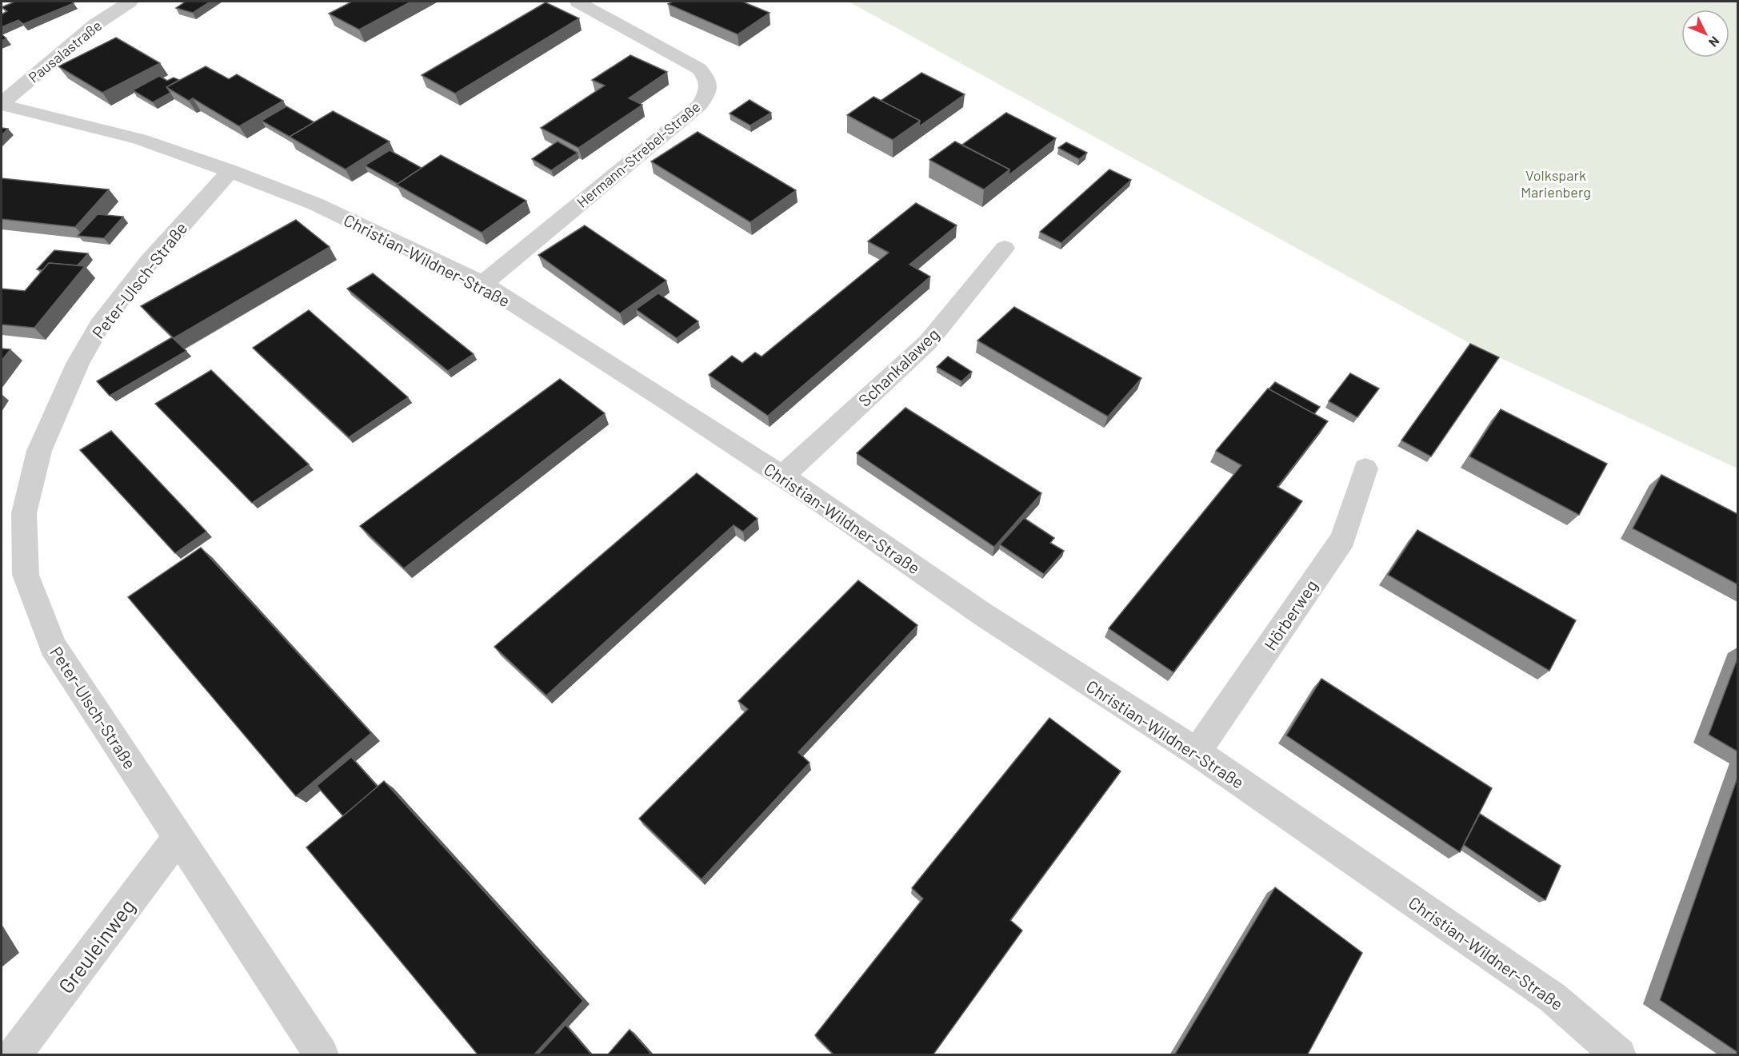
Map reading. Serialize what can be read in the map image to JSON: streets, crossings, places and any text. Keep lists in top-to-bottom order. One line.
{"streets":{"street":["Pausalastraße","Hermann-Strebel-Straße","Christian-Wildner-Straße","Peter-Ulsch-Straße","Schankalaweg","Hörberweg","Greuleinweg"]},"crossings":[["Pausalastraße","Christian-Wildner-Straße"],["Hermann-Strebel-Straße","Christian-Wildner-Straße"],["Christian-Wildner-Straße","Peter-Ulsch-Straße"],["Christian-Wildner-Straße","Schankalaweg"],["Christian-Wildner-Straße","Hörberweg"],["Peter-Ulsch-Straße","Greuleinweg"]],"parks":["Volkspark Marienberg"],"north":"bottom right"}
